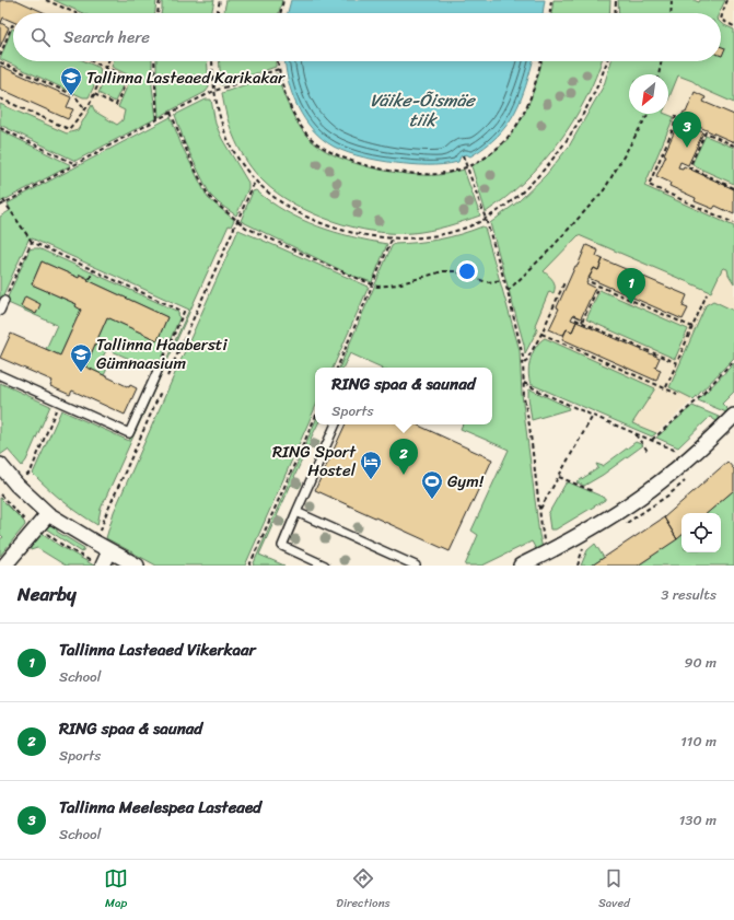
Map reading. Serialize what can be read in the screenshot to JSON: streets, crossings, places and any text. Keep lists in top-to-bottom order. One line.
{"water":["Väike-Õismäe tiik"],"places":{"school or university":["Tallinna Lasteaed Karikakar","Tallinna Haabersti Gümnaasium"],"hotel":["RING Sport Hostel"],"sports":["Gym!"]},"north":"bottom left","page":{"search":"Search here","pins":["3","1","2"],"popup":["RING spaa & saunad","Sports"],"heading":["Nearby","3 results"],"list":[{"mark":"1","name":"Tallinna Lasteaed Vikerkaar","note":"School","value":"90 m"},{"mark":"2","name":"RING spaa & saunad","note":"Sports","value":"110 m"},{"mark":"3","name":"Tallinna Meelespea Lasteaed","note":"School","value":"130 m"}],"nav":["Map","Directions","Saved"]}}
